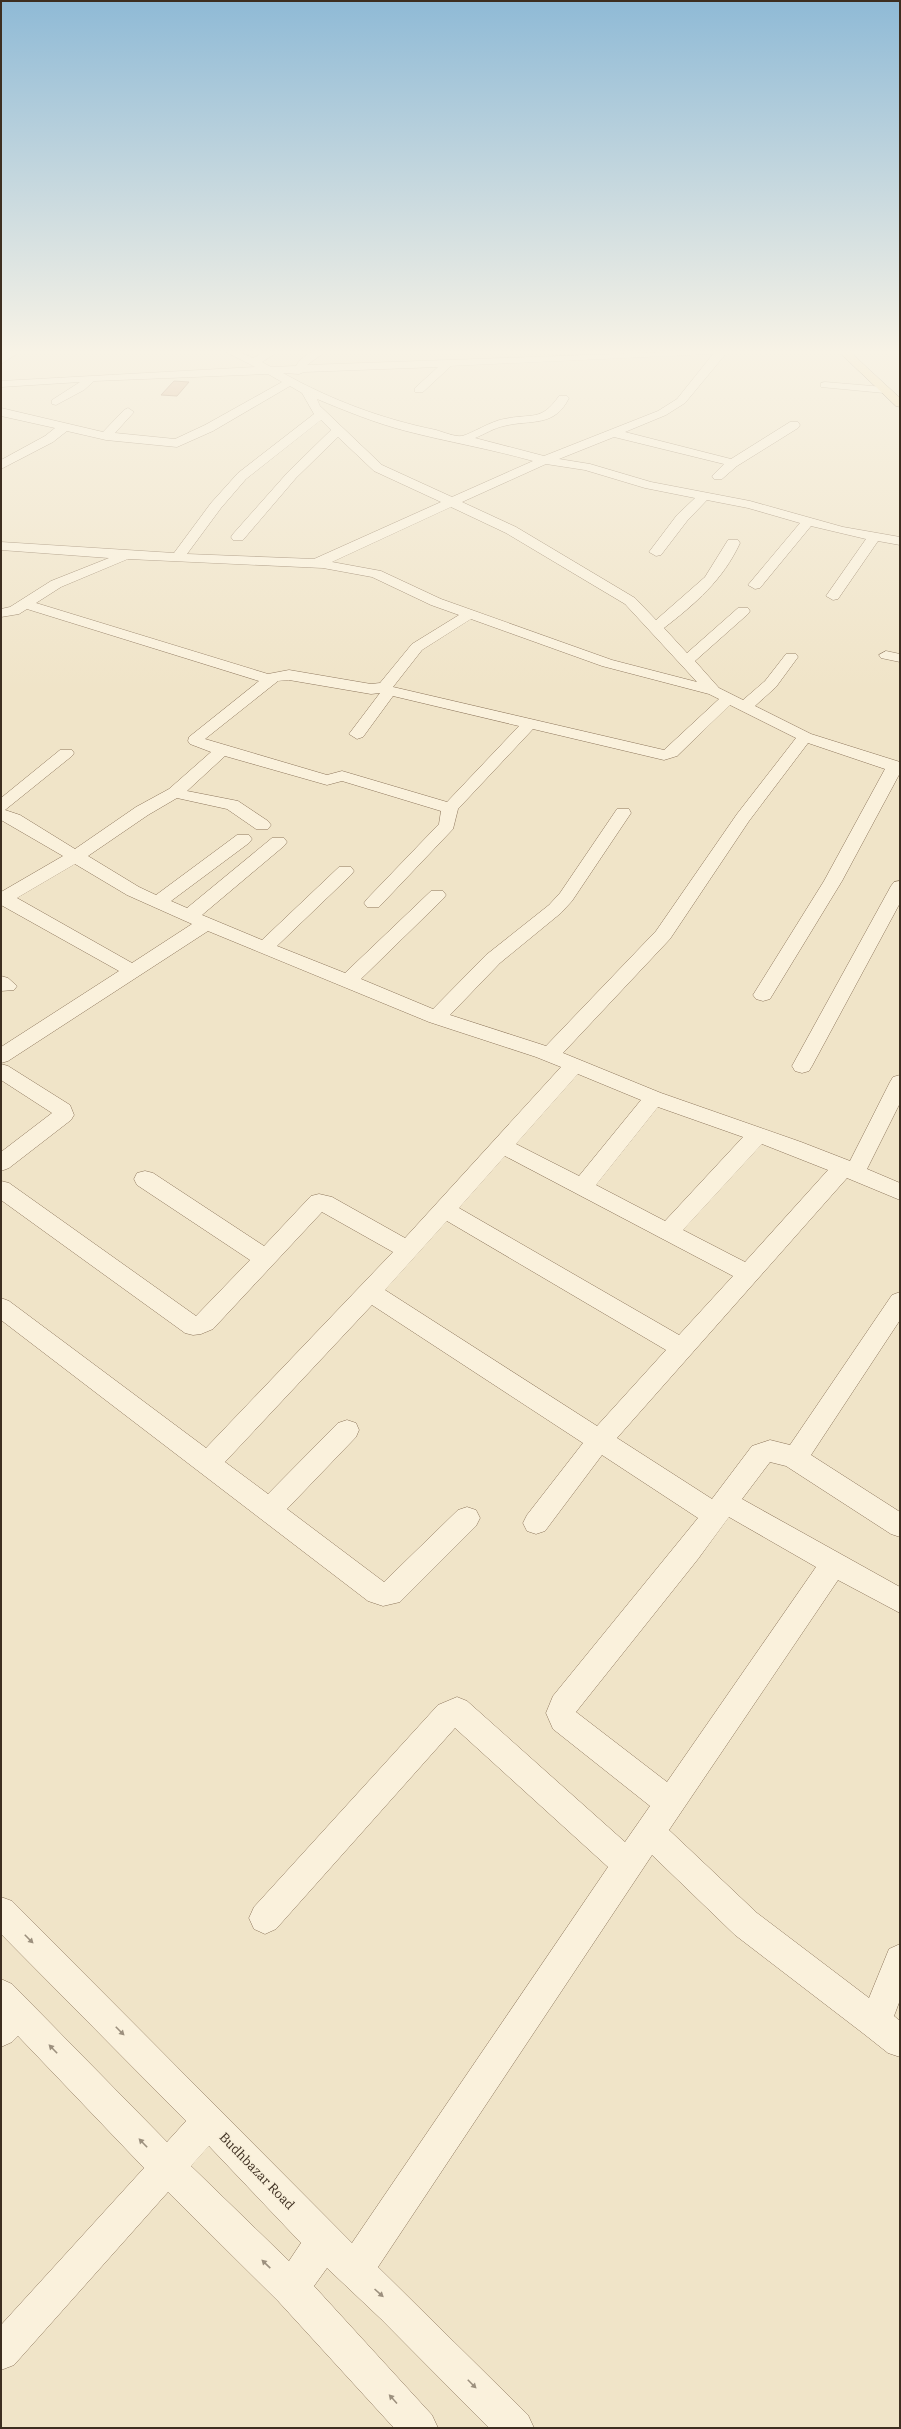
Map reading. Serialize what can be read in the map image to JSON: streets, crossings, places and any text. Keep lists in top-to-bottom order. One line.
{"streets":{"street":["Budhbazar Road"]}}
